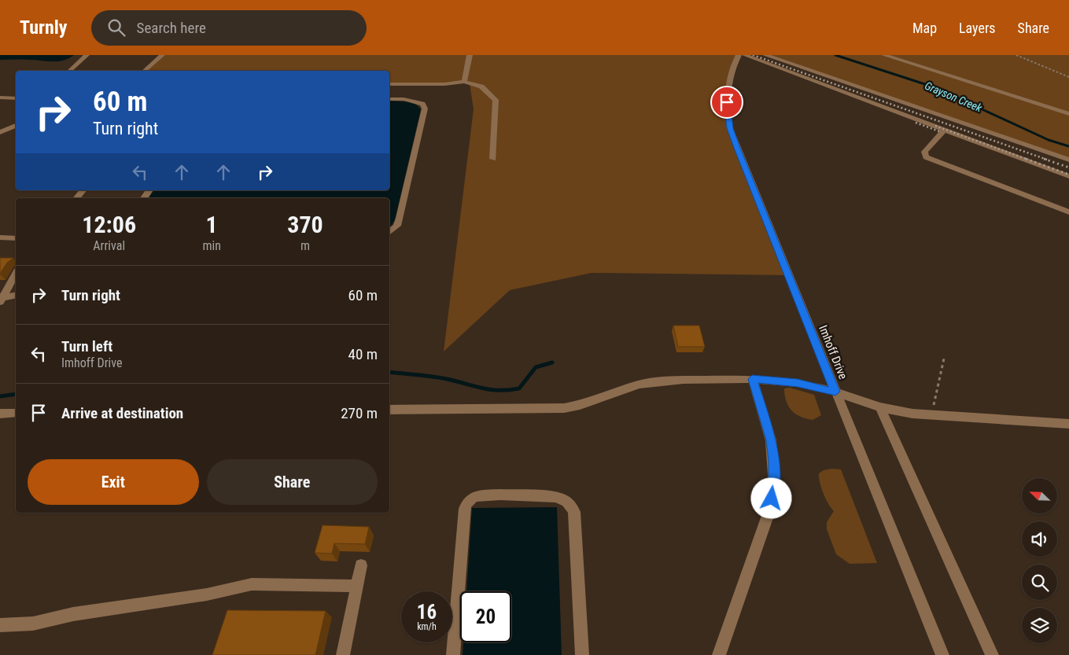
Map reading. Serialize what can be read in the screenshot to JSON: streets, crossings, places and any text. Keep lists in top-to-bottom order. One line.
{"streets":{"street":["Imhoff Drive"]},"water":["Grayson Creek"],"north":"top left","page":{"header":"Turnly","search":"Search here","nav":["Map","Layers","Share"],"turn":["60 m","Turn right"],"eta":["12:06","Arrival","1","min","370","m"],"list":[{"name":"Turn right","value":"60 m"},{"name":"Turn left","note":"Imhoff Drive","value":"40 m"},{"name":"Arrive at destination","value":"270 m"}],"buttons":["Exit","Share"],"speed":"16 km/h","limit":"20"}}
